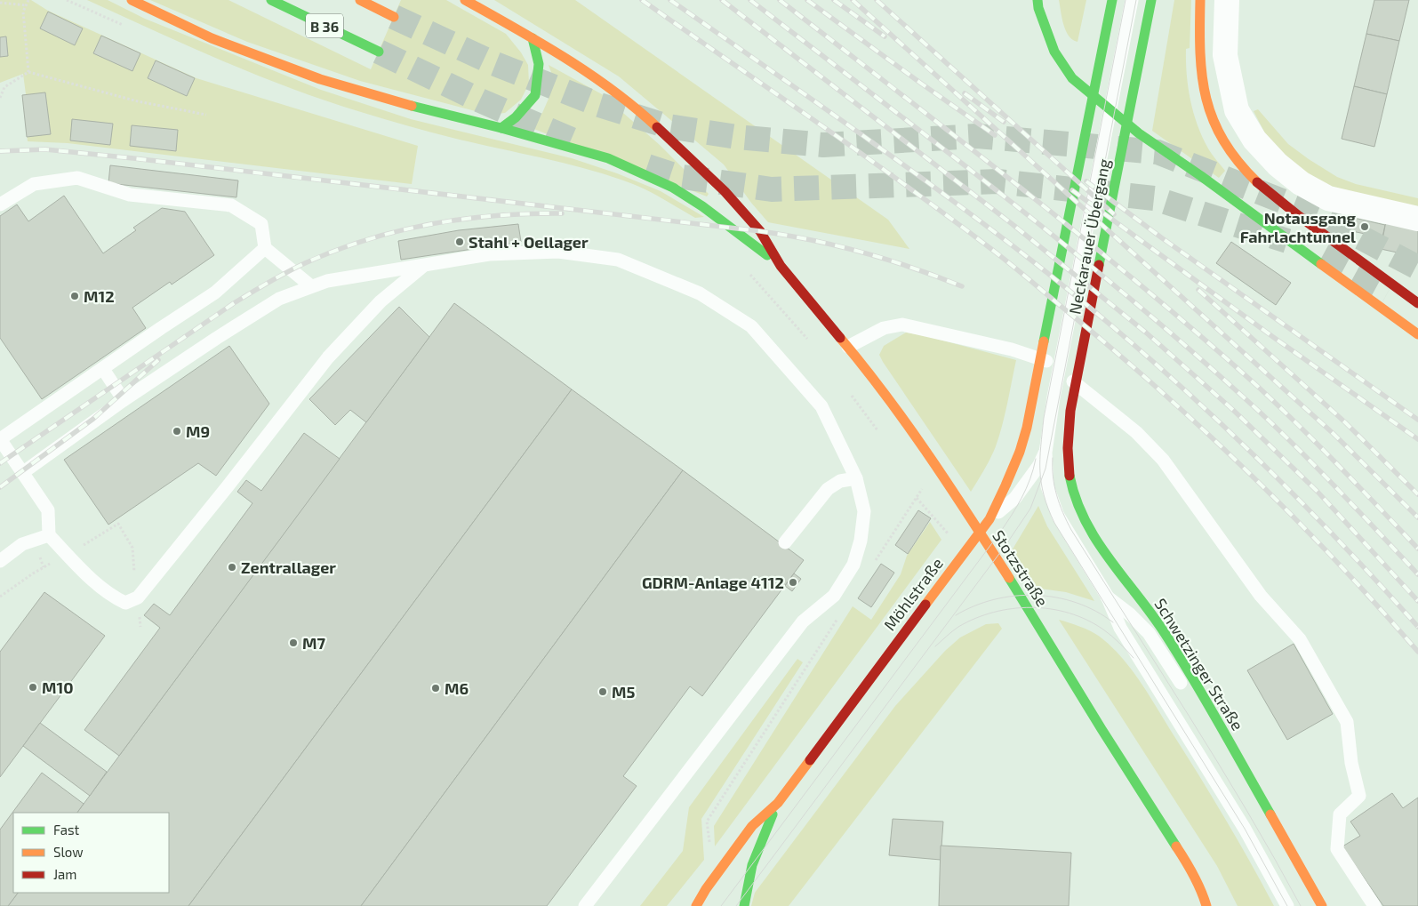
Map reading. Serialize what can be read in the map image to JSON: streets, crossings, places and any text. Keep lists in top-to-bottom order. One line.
{"streets":{"main road":["B 36","Neckarauer Übergang","Stotzstraße","Möhlstraße","Schwetzinger Straße"]},"crossings":[["Neckarauer Übergang","Möhlstraße"],["Neckarauer Übergang","Schwetzinger Straße"]],"places":["Notausgang Fahrlachtunnel","Stahl + Oellager","M12","M9","Zentrallager","GDRM-Anlage 4112","M7","M10","M6","M5"],"legend":["Fast","Slow","Jam"]}
